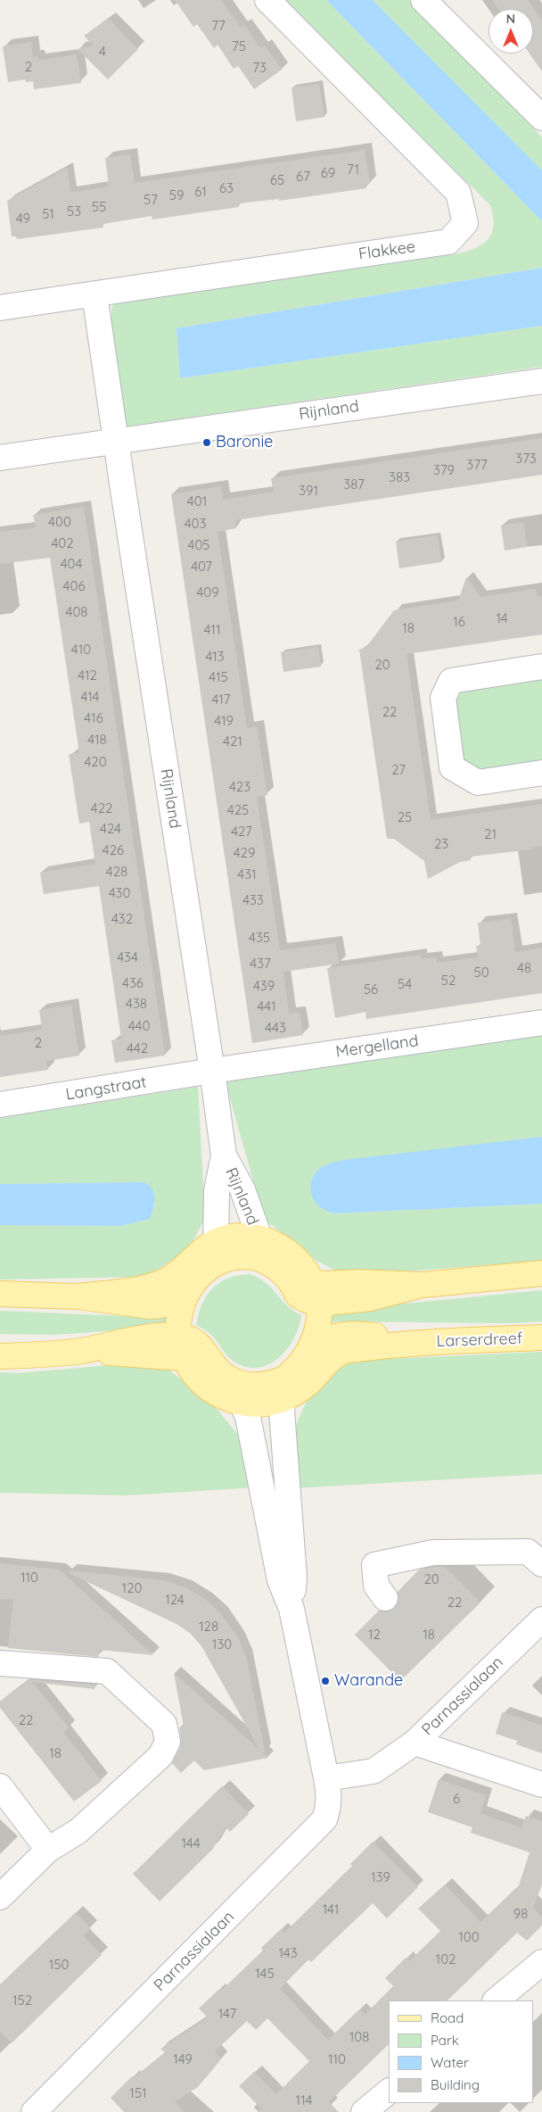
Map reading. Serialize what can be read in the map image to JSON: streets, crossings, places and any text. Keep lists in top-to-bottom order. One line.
{"streets":{"main road":["Larserdreef"],"street":["Flakkee","Rijnland","Mergelland","Langstraat","Parnassialaan"]},"crossings":[["Flakkee","Rijnland"],["Rijnland","Mergelland"],["Rijnland","Langstraat"],["Mergelland","Langstraat"]],"places":["Baronie","Warande"],"house_numbers":["77","75","4","2","73","71","69","67","65","63","61","59","57","55","53","51","49","373","377","379","383","387","391","401","400","403","402","405","404","407","406","409","408","14","16","18","411","410","413","20","412","415","414","417","22","416","419","418","421","420","27","423","422","425","25","424","427","21","23","426","429","428","431","430","433","432","435","434","437","48","50","52","436","54","439","56","438","441","440","443","2","442","110","20","120","124","22","128","12","18","130","22","18","6","144","139","141","98","100","143","102","150","145","152","147","108","149","110","151","114"],"legend":["Road","Park","Water","Building"],"north":"top"}
